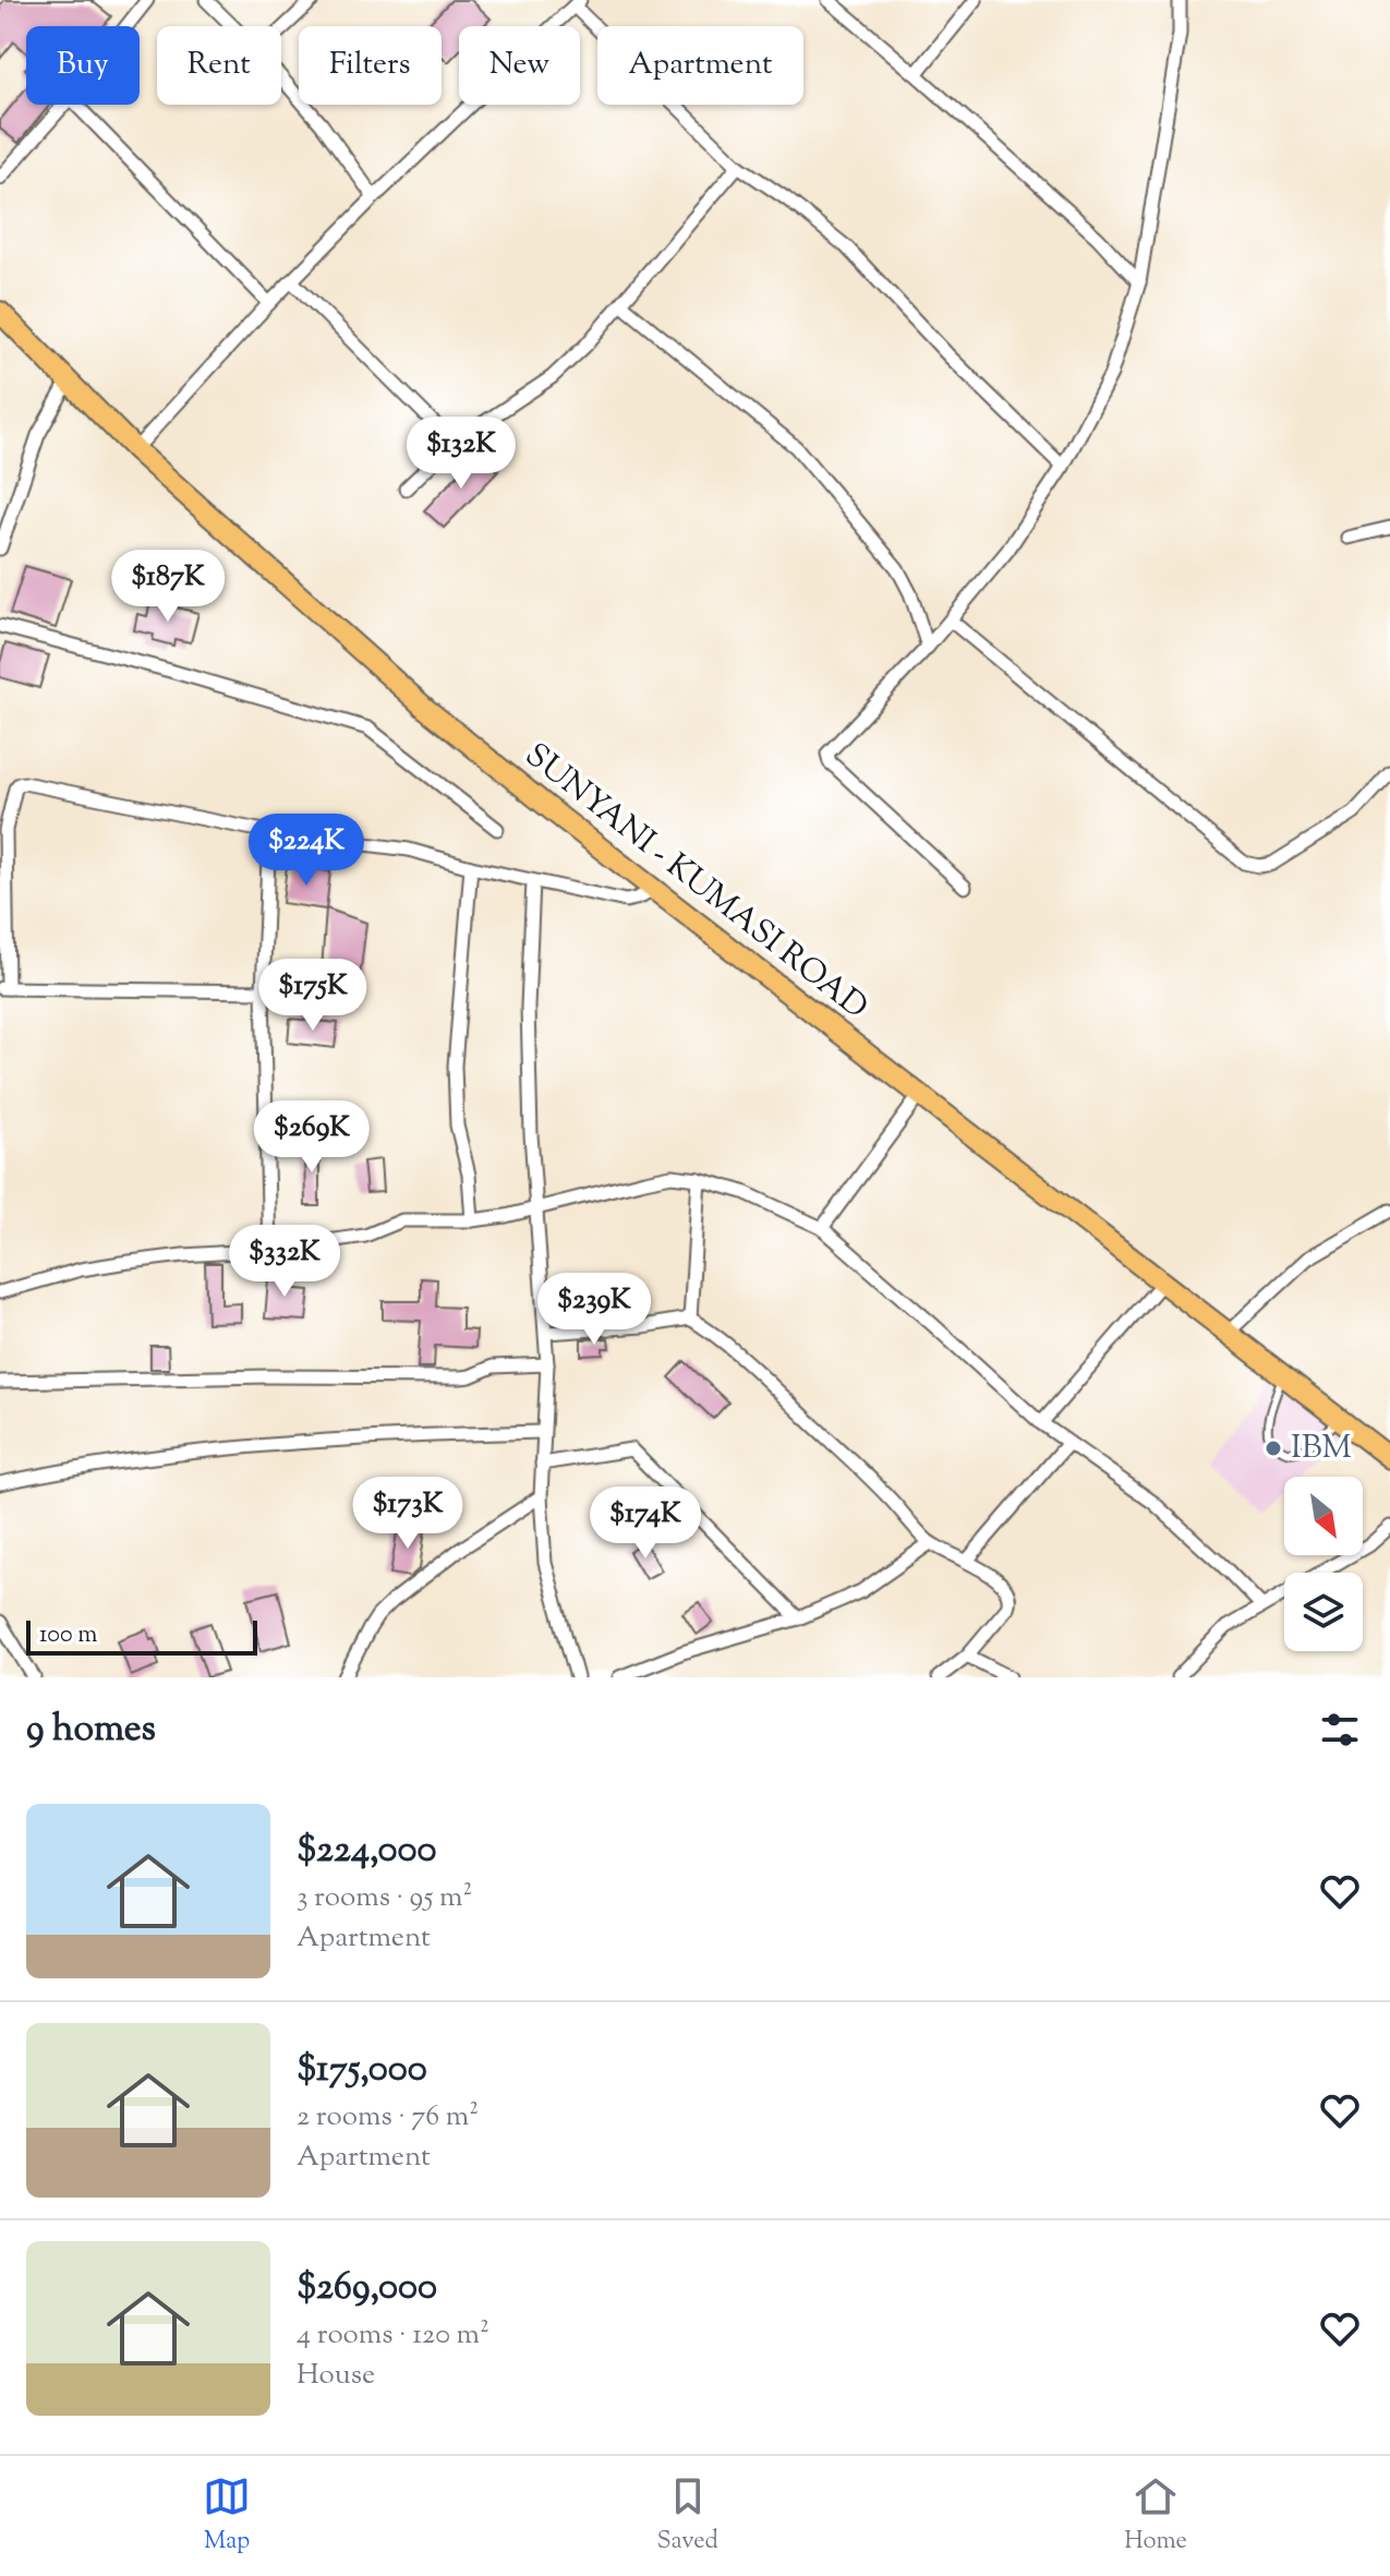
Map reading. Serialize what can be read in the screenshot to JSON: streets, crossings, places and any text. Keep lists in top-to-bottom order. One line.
{"streets":{"main road":["SUNYANI - KUMASI ROAD"]},"places":["IBM"],"scale_bar":"100 m","north":"bottom right","page":{"chip":["Buy","Rent","Filters","New","Apartment"],"price":["$132K","$187K","$224K","$175K","$269K","$332K","$239K","$173K","$174K"],"scale":"100 m","heading":"9 homes","list":[{"name":"$224,000","note":"3 rooms · 95 m² · Apartment"},{"name":"$175,000","note":"2 rooms · 76 m² · Apartment"},{"name":"$269,000","note":"4 rooms · 120 m² · House"}],"tabs":["Map","Saved","Home"]}}
